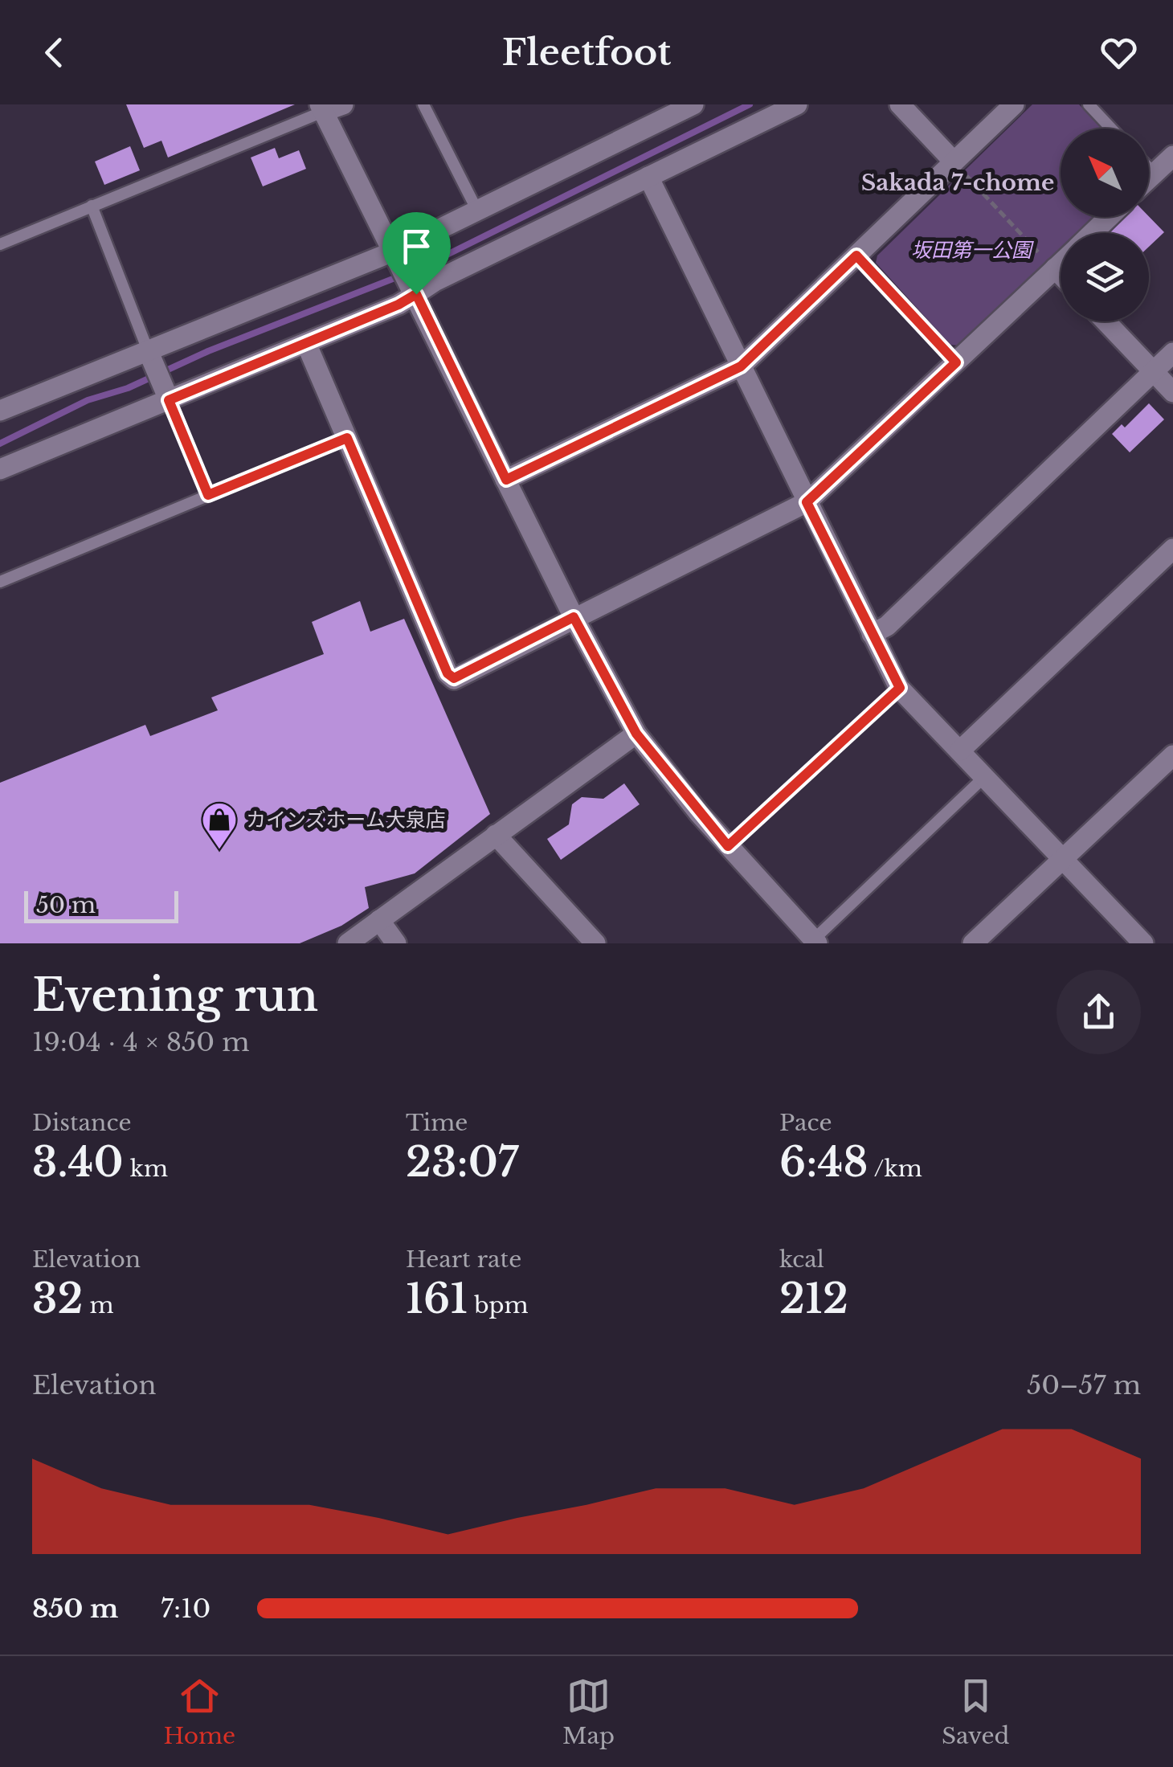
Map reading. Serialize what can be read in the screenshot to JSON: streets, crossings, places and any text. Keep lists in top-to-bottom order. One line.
{"districts":["Sakada 7-chome"],"parks":["坂田第一公園"],"places":{"shop":["カインズホーム大泉店"]},"scale_bar":"50 m","north":"top left","page":{"header":"Fleetfoot","scale":"50 m","heading":["Evening run","19:04 · 4 × 850 m"],"stats":[["Distance","3.40 km"],["Time","23:07"],["Pace","6:48 /km"],["Elevation","32 m"],["Heart rate","161 bpm"],["kcal","212"]],"chart":["Elevation","50–57 m"],"list":[{"name":"850 m","note":"7:10"}],"tabs":["Home","Map","Saved"]}}
